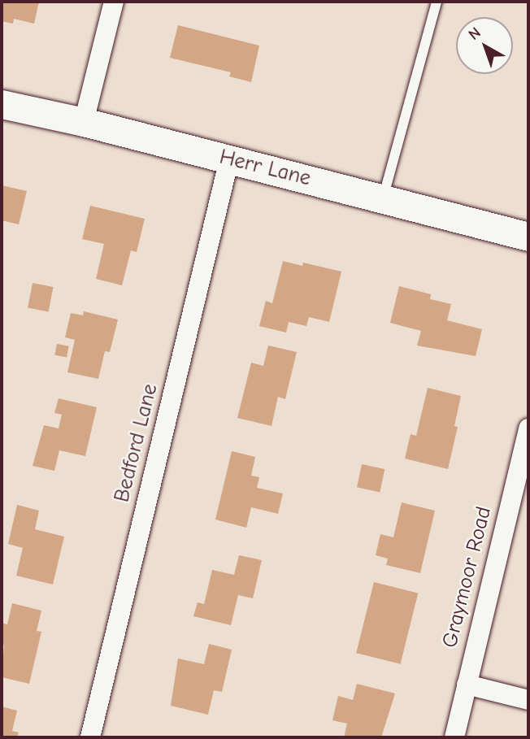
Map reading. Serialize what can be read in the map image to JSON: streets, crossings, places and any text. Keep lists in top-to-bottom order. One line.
{"streets":{"main road":["Herr Lane"],"street":["Bedford Lane","Graymoor Road"]},"crossings":[["Herr Lane","Bedford Lane"]],"north":"top left"}
